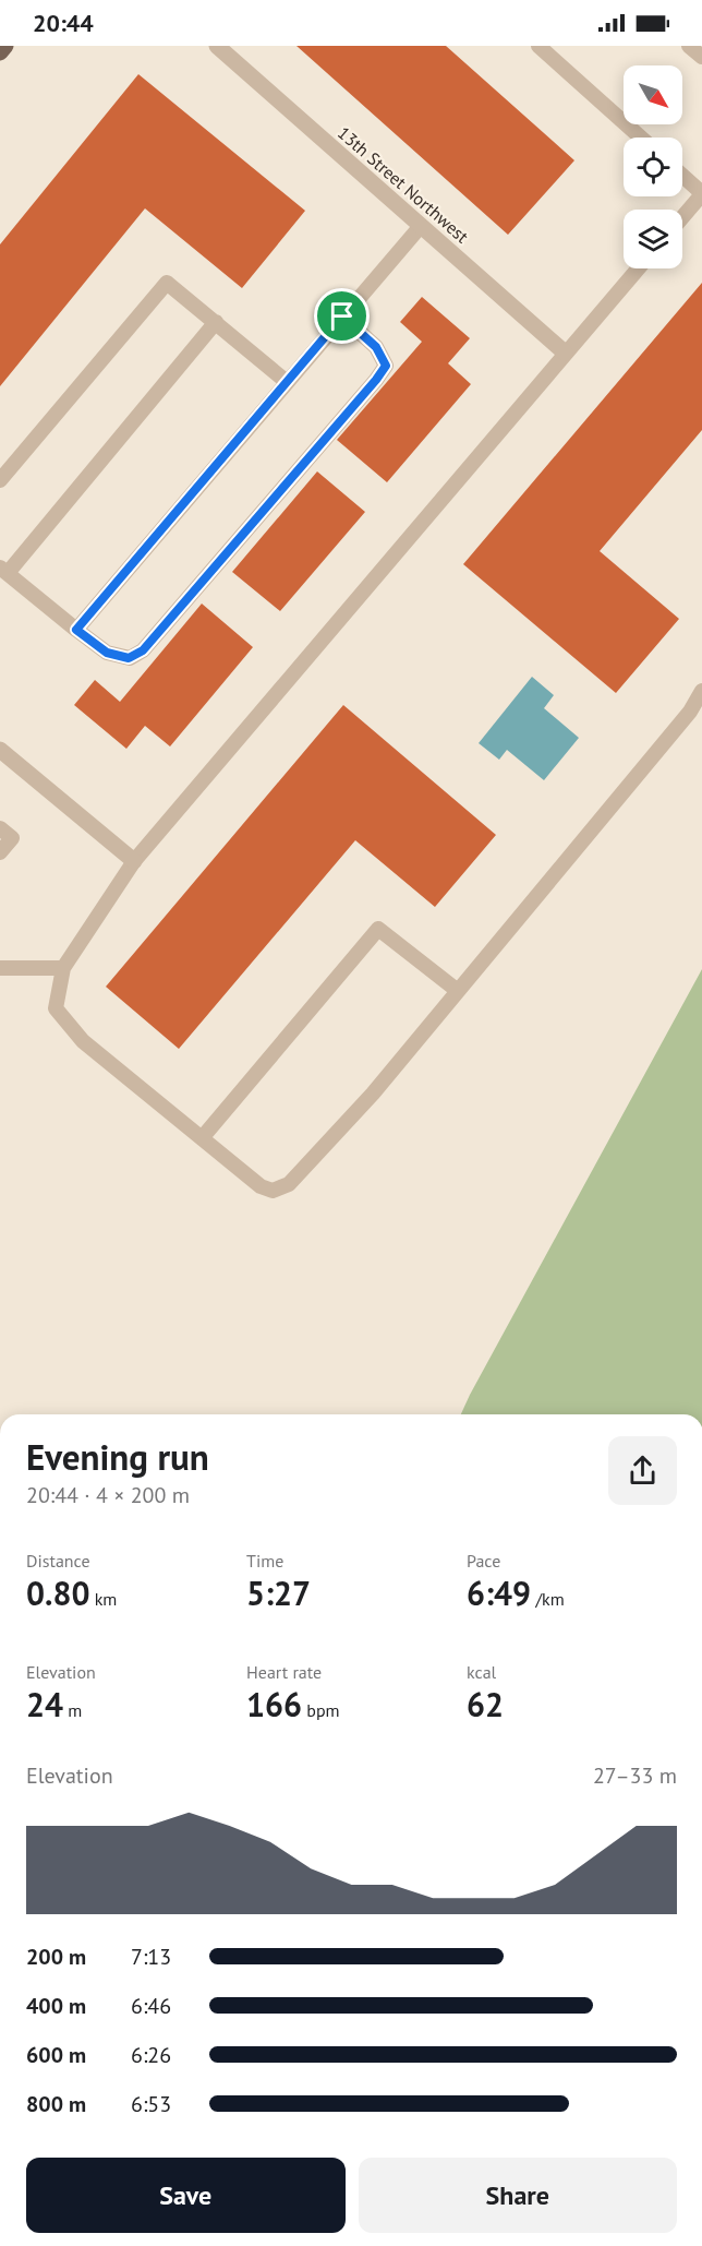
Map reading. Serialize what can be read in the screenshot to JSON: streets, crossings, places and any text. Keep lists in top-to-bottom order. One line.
{"streets":{"street":["13th Street Northwest"]},"north":"bottom right","page":{"status":"20:44","heading":["Evening run","20:44 · 4 × 200 m"],"stats":[["Distance","0.80 km"],["Time","5:27"],["Pace","6:49 /km"],["Elevation","24 m"],["Heart rate","166 bpm"],["kcal","62"]],"chart":["Elevation","27–33 m"],"list":[{"name":"200 m","note":"7:13"},{"name":"400 m","note":"6:46"},{"name":"600 m","note":"6:26"},{"name":"800 m","note":"6:53"}],"buttons":["Save","Share"]}}
